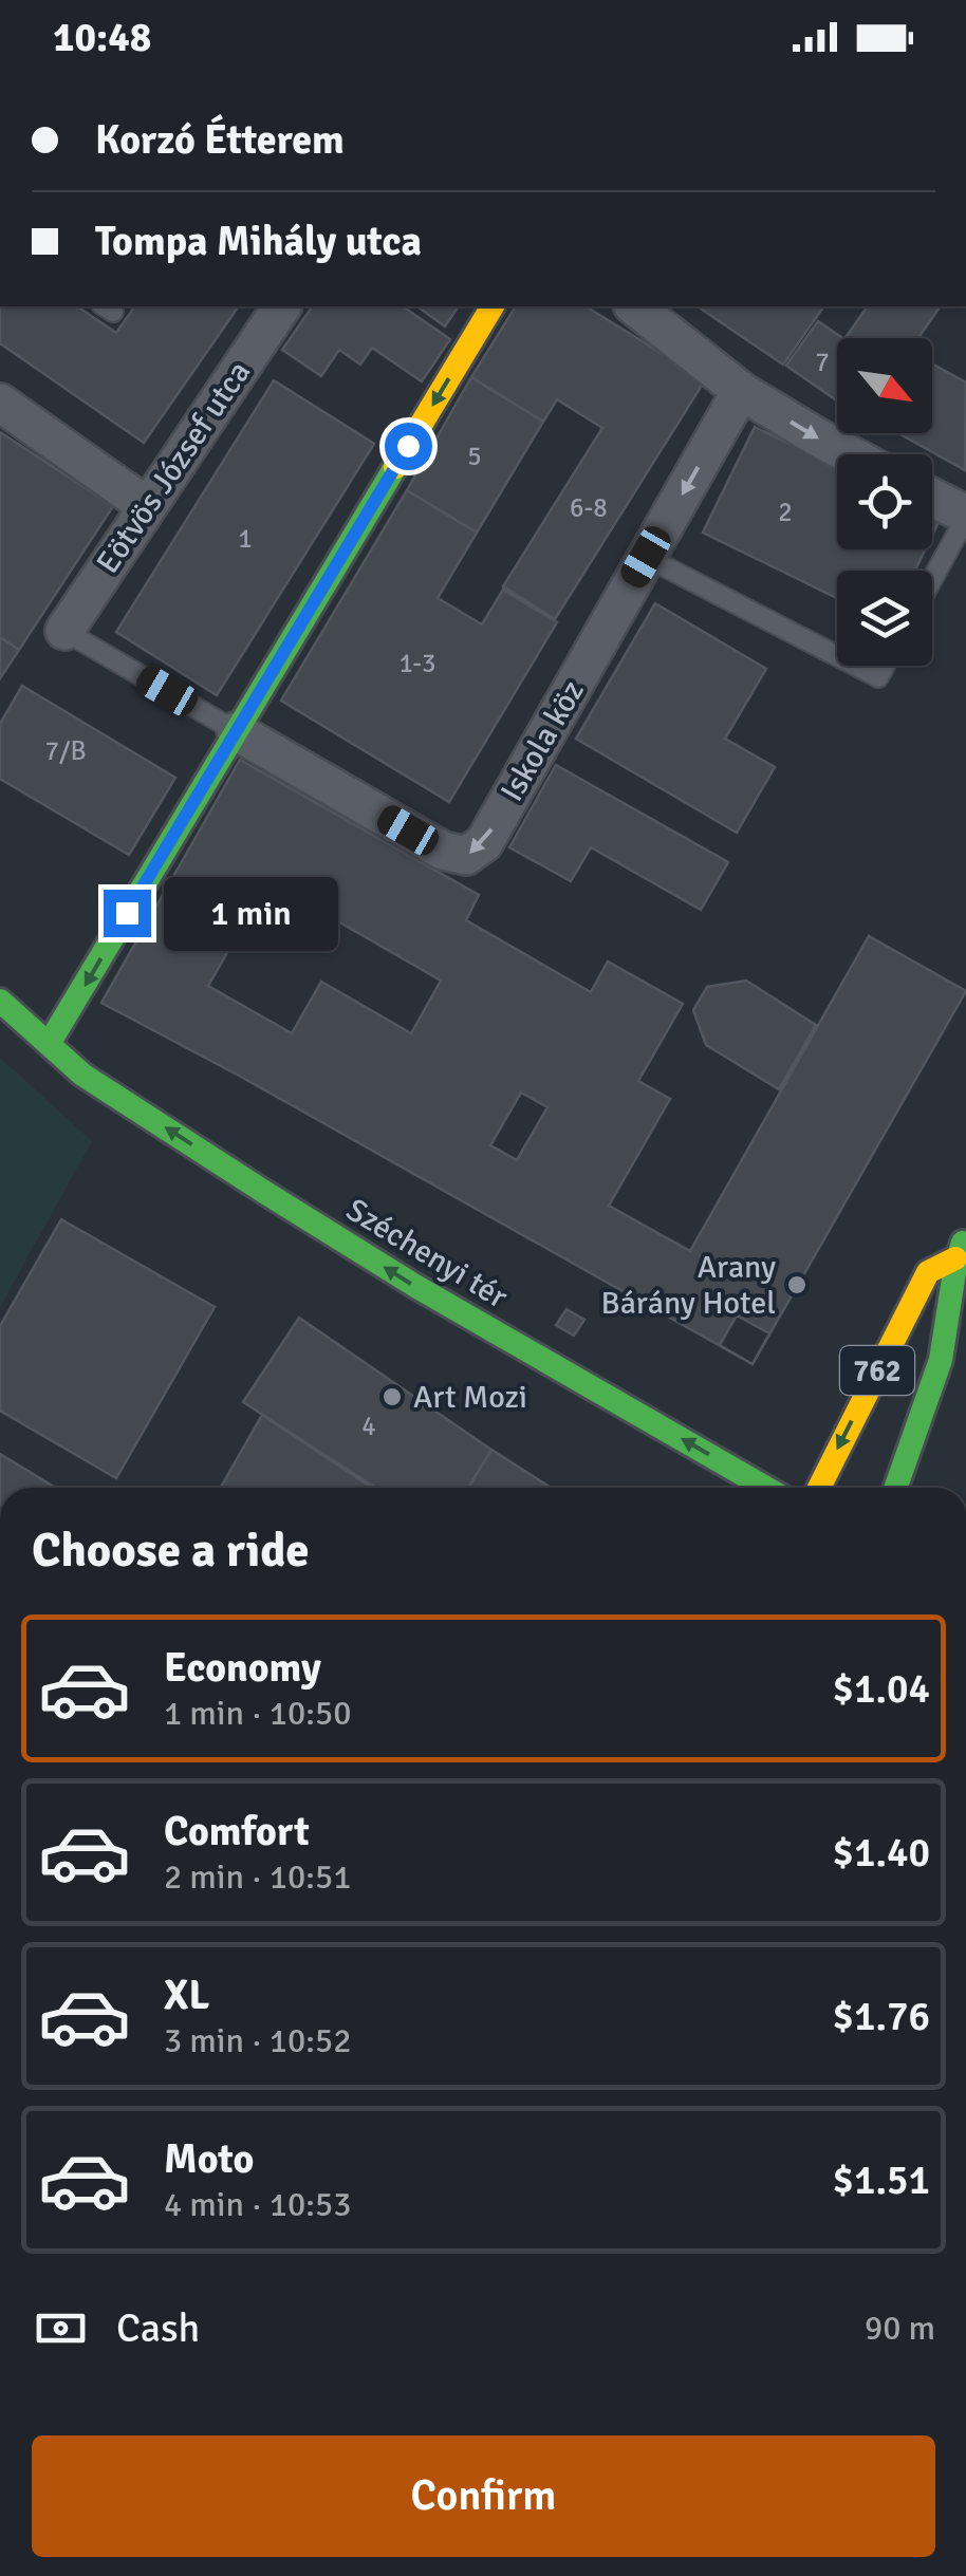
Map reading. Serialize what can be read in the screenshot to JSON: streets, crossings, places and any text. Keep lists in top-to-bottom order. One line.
{"streets":{"street":["Eötvös József utca","Iskola köz","Széchenyi tér","762"]},"one_way":["Széchenyi tér"],"places":["Arany Bárány Hotel","Art Mozi"],"house_numbers":["7","5","6-8","2","1","1-3","7/B","4"],"north":"bottom right","page":{"status":"10:48","banner":["Korzó Étterem","Tompa Mihály utca"],"bubble":"1 min","heading":"Choose a ride","list":[{"name":"Economy","note":"1 min · 10:50","value":"$1.04"},{"name":"Comfort","note":"2 min · 10:51","value":"$1.40"},{"name":"XL","note":"3 min · 10:52","value":"$1.76"},{"name":"Moto","note":"4 min · 10:53","value":"$1.51"}],"pay":["Cash","90 m"],"buttons":"Confirm"}}
